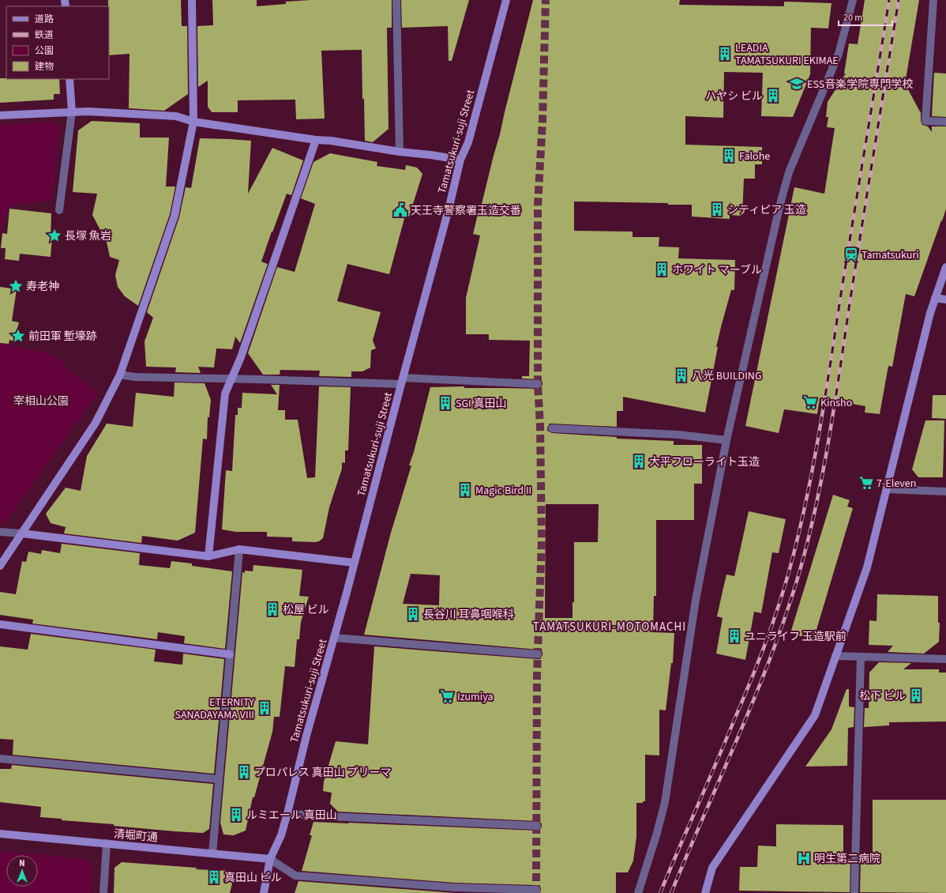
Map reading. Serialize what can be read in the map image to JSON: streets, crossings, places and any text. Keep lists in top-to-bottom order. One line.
{"streets":{"street":["Tamatsukuri-suji Street","清堀町通"]},"crossings":[["Tamatsukuri-suji Street","清堀町通"]],"districts":["TAMATSUKURI-MOTOMACHI"],"parks":["宰相山公園"],"places":{"building":["LEADIA TAMATSUKURI EKIMAE","ハヤシ ビル","Falohe","シティピア 玉造","ホワイト マーブル","八光 BUILDING","SGI 真田山","大平フローライト玉造","Magic Bird II","松屋 ビル","長谷川 耳鼻咽喉科","ユニライフ 玉造駅前","松下 ビル","ETERNITY SANADAYAMA VIII","プロパレス 真田山 プリーマ","ルミエール 真田山","真田山 ビル"],"school or university":["ESS音楽学院専門学校"],"public building":["天王寺警察署玉造交番"],"place":["長塚 魚岩","寿老神","前田軍 塹壕跡"],"station":["Tamatsukuri"],"supermarket":["Kinsho","7-Eleven","Izumiya"],"hospital":["明生第二病院"]},"legend":["道路","鉄道","公園","建物"],"scale_bar":"20 m","north":"top"}
